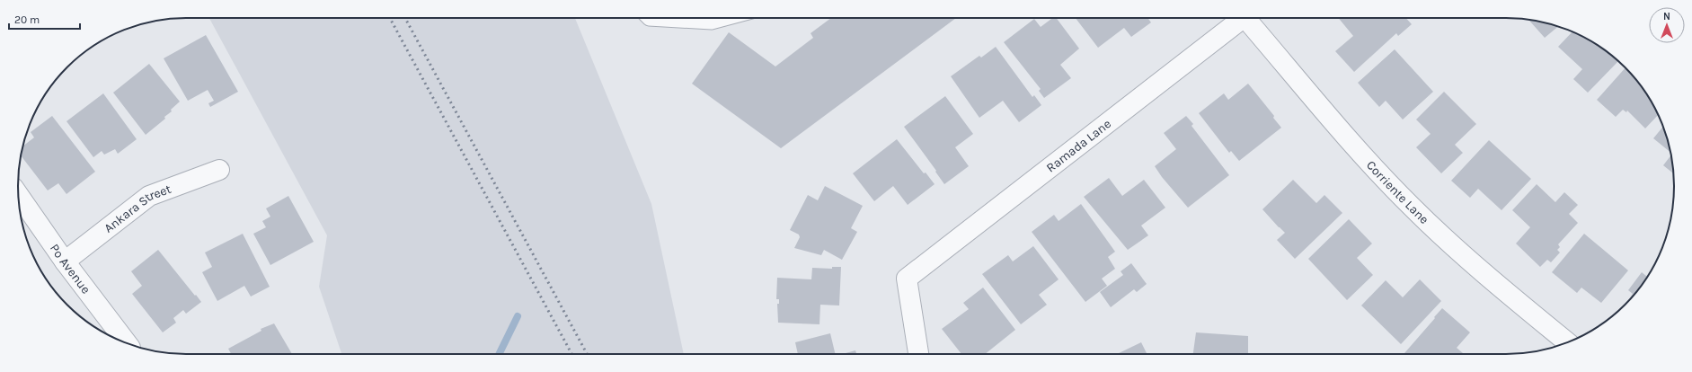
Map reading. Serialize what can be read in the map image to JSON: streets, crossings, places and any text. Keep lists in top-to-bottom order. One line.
{"streets":{"street":["Ramada Lane","Corriente Lane","Ankara Street","Po Avenue"]},"crossings":[["Ankara Street","Po Avenue"]],"scale_bar":"20 m","north":"top"}
